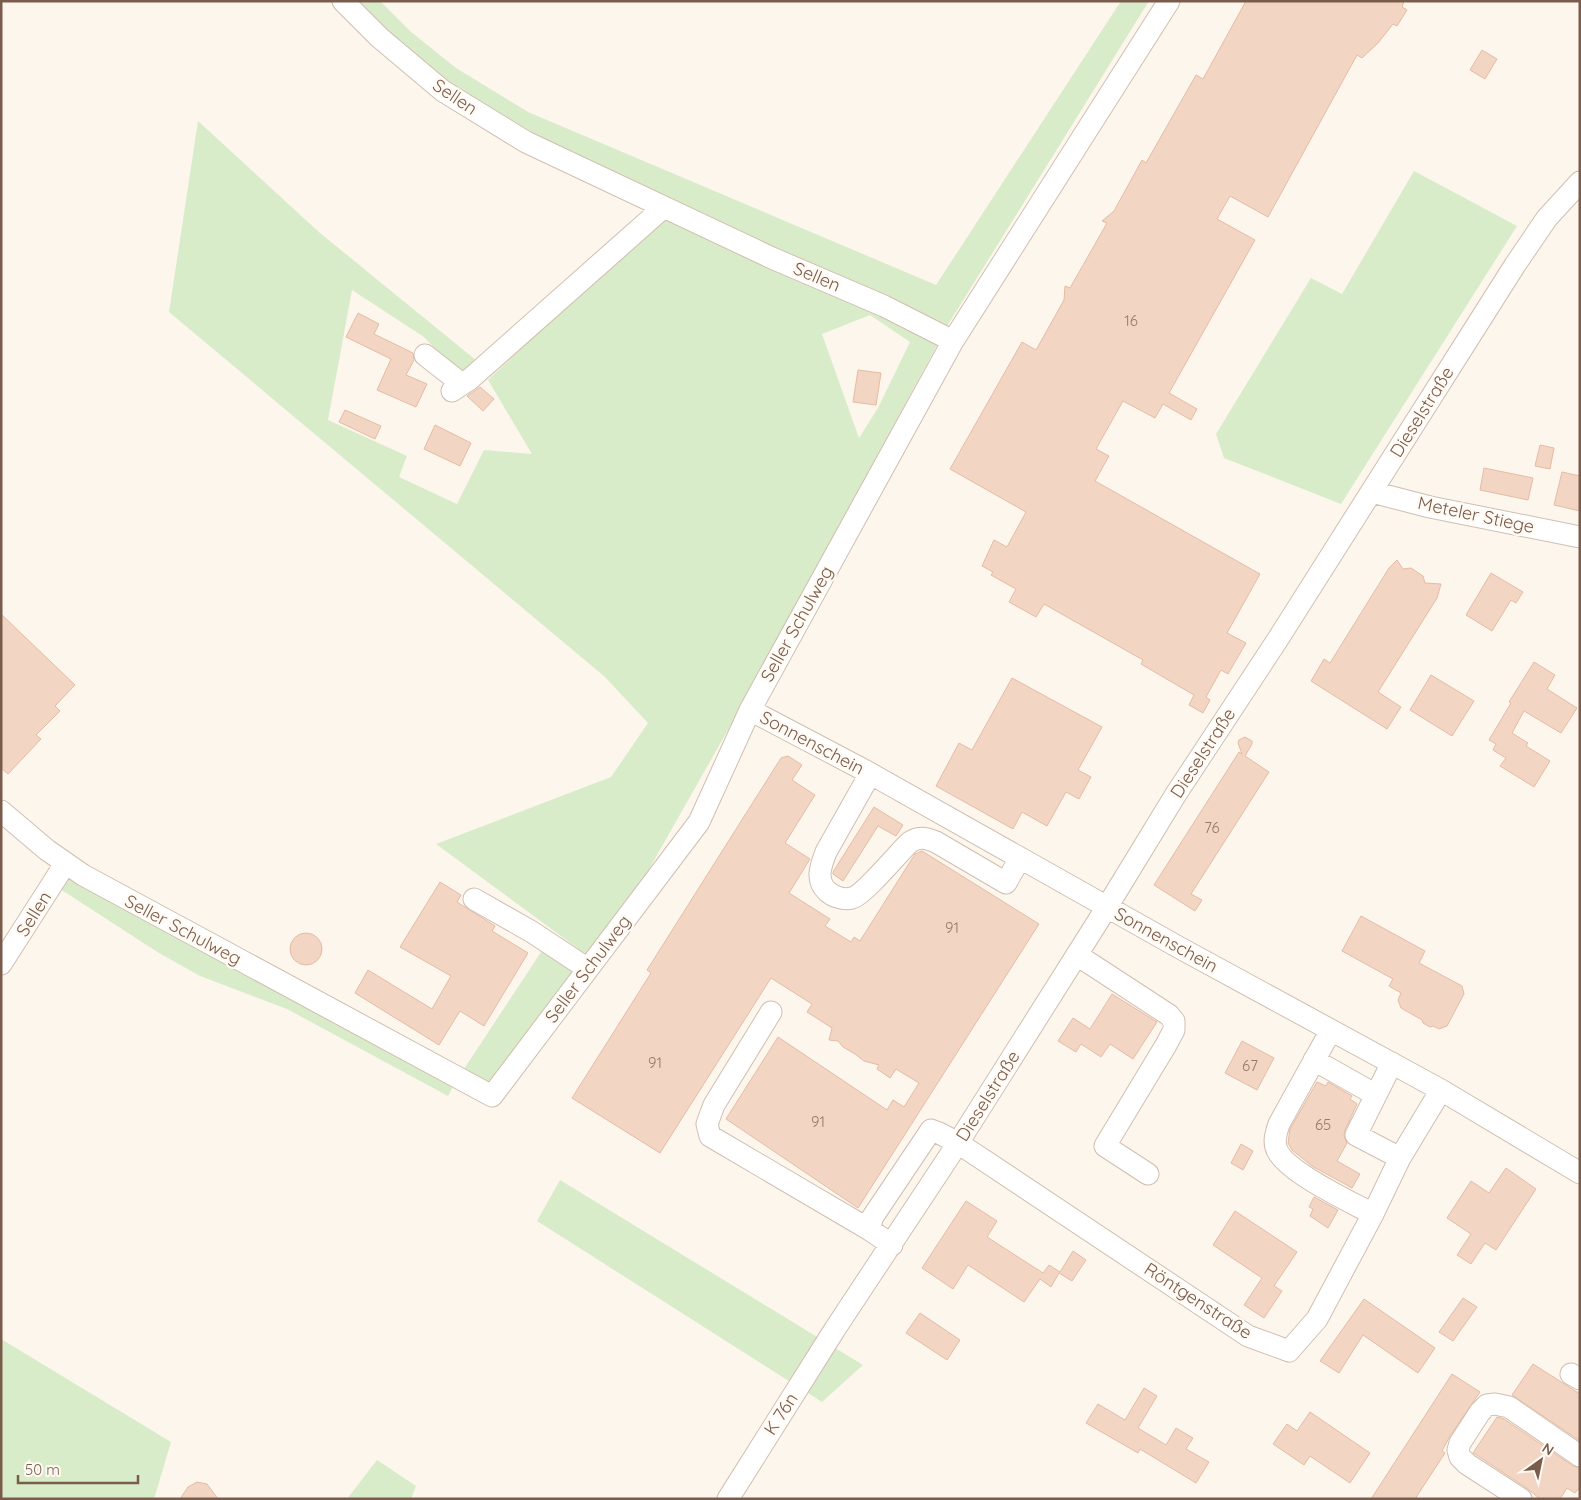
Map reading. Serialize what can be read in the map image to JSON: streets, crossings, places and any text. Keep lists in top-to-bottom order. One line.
{"streets":{"street":["Sellen","Dieselstraße","Meteler Stiege","Seller Schulweg","Sonnenschein","Röntgenstraße","K 76n"]},"crossings":[["Sellen","Seller Schulweg"],["Dieselstraße","Meteler Stiege"],["Dieselstraße","Sonnenschein"],["Dieselstraße","Röntgenstraße"],["Dieselstraße","K 76n"],["Seller Schulweg","Sonnenschein"],["Sonnenschein","Röntgenstraße"]],"house_numbers":["16","76","91","91","67","91","65"],"scale_bar":"50 m","north":"top right"}
